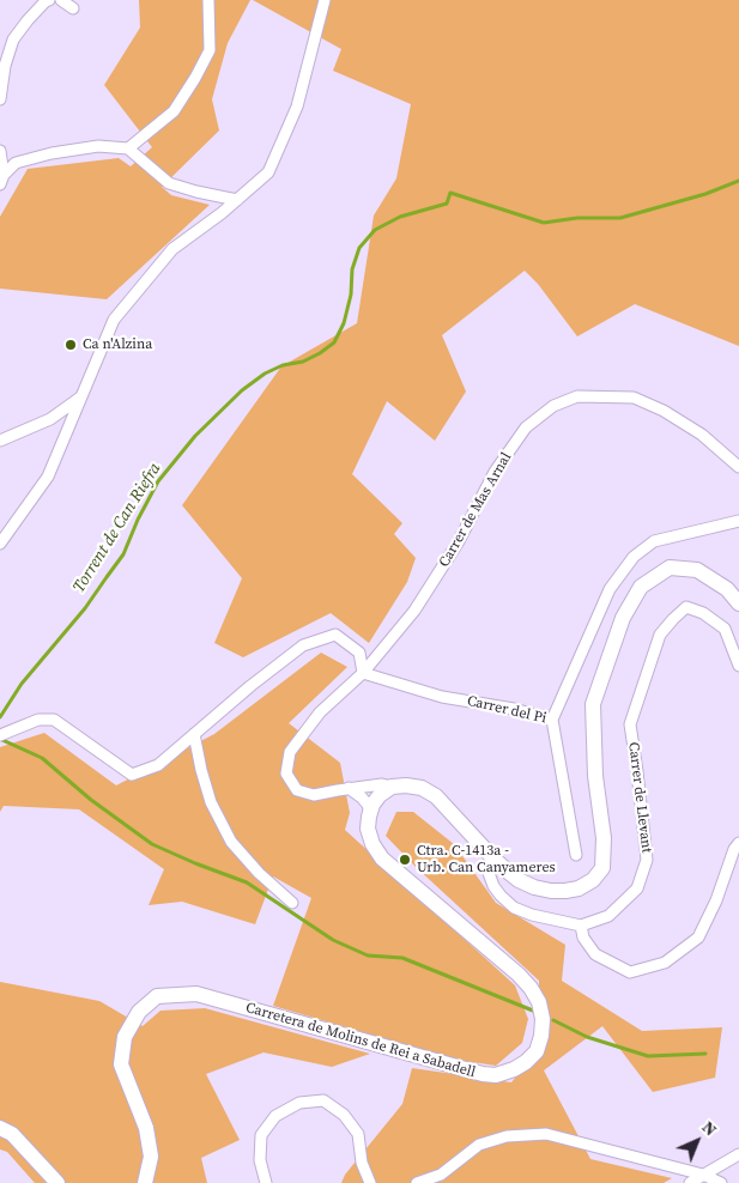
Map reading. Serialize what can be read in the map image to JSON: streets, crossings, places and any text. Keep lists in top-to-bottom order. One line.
{"streets":{"main road":["Carretera de Molins de Rei a Sabadell"],"street":["Carrer de Mas Arnal","Carrer del Pi","Carrer de Llevant"]},"crossings":[["Carrer de Mas Arnal","Carrer del Pi"]],"water":["Torrent de Can Riefra"],"places":["Ca n'Alzina","Ctra. C-1413a - Urb. Can Canyameres"],"north":"top right"}
